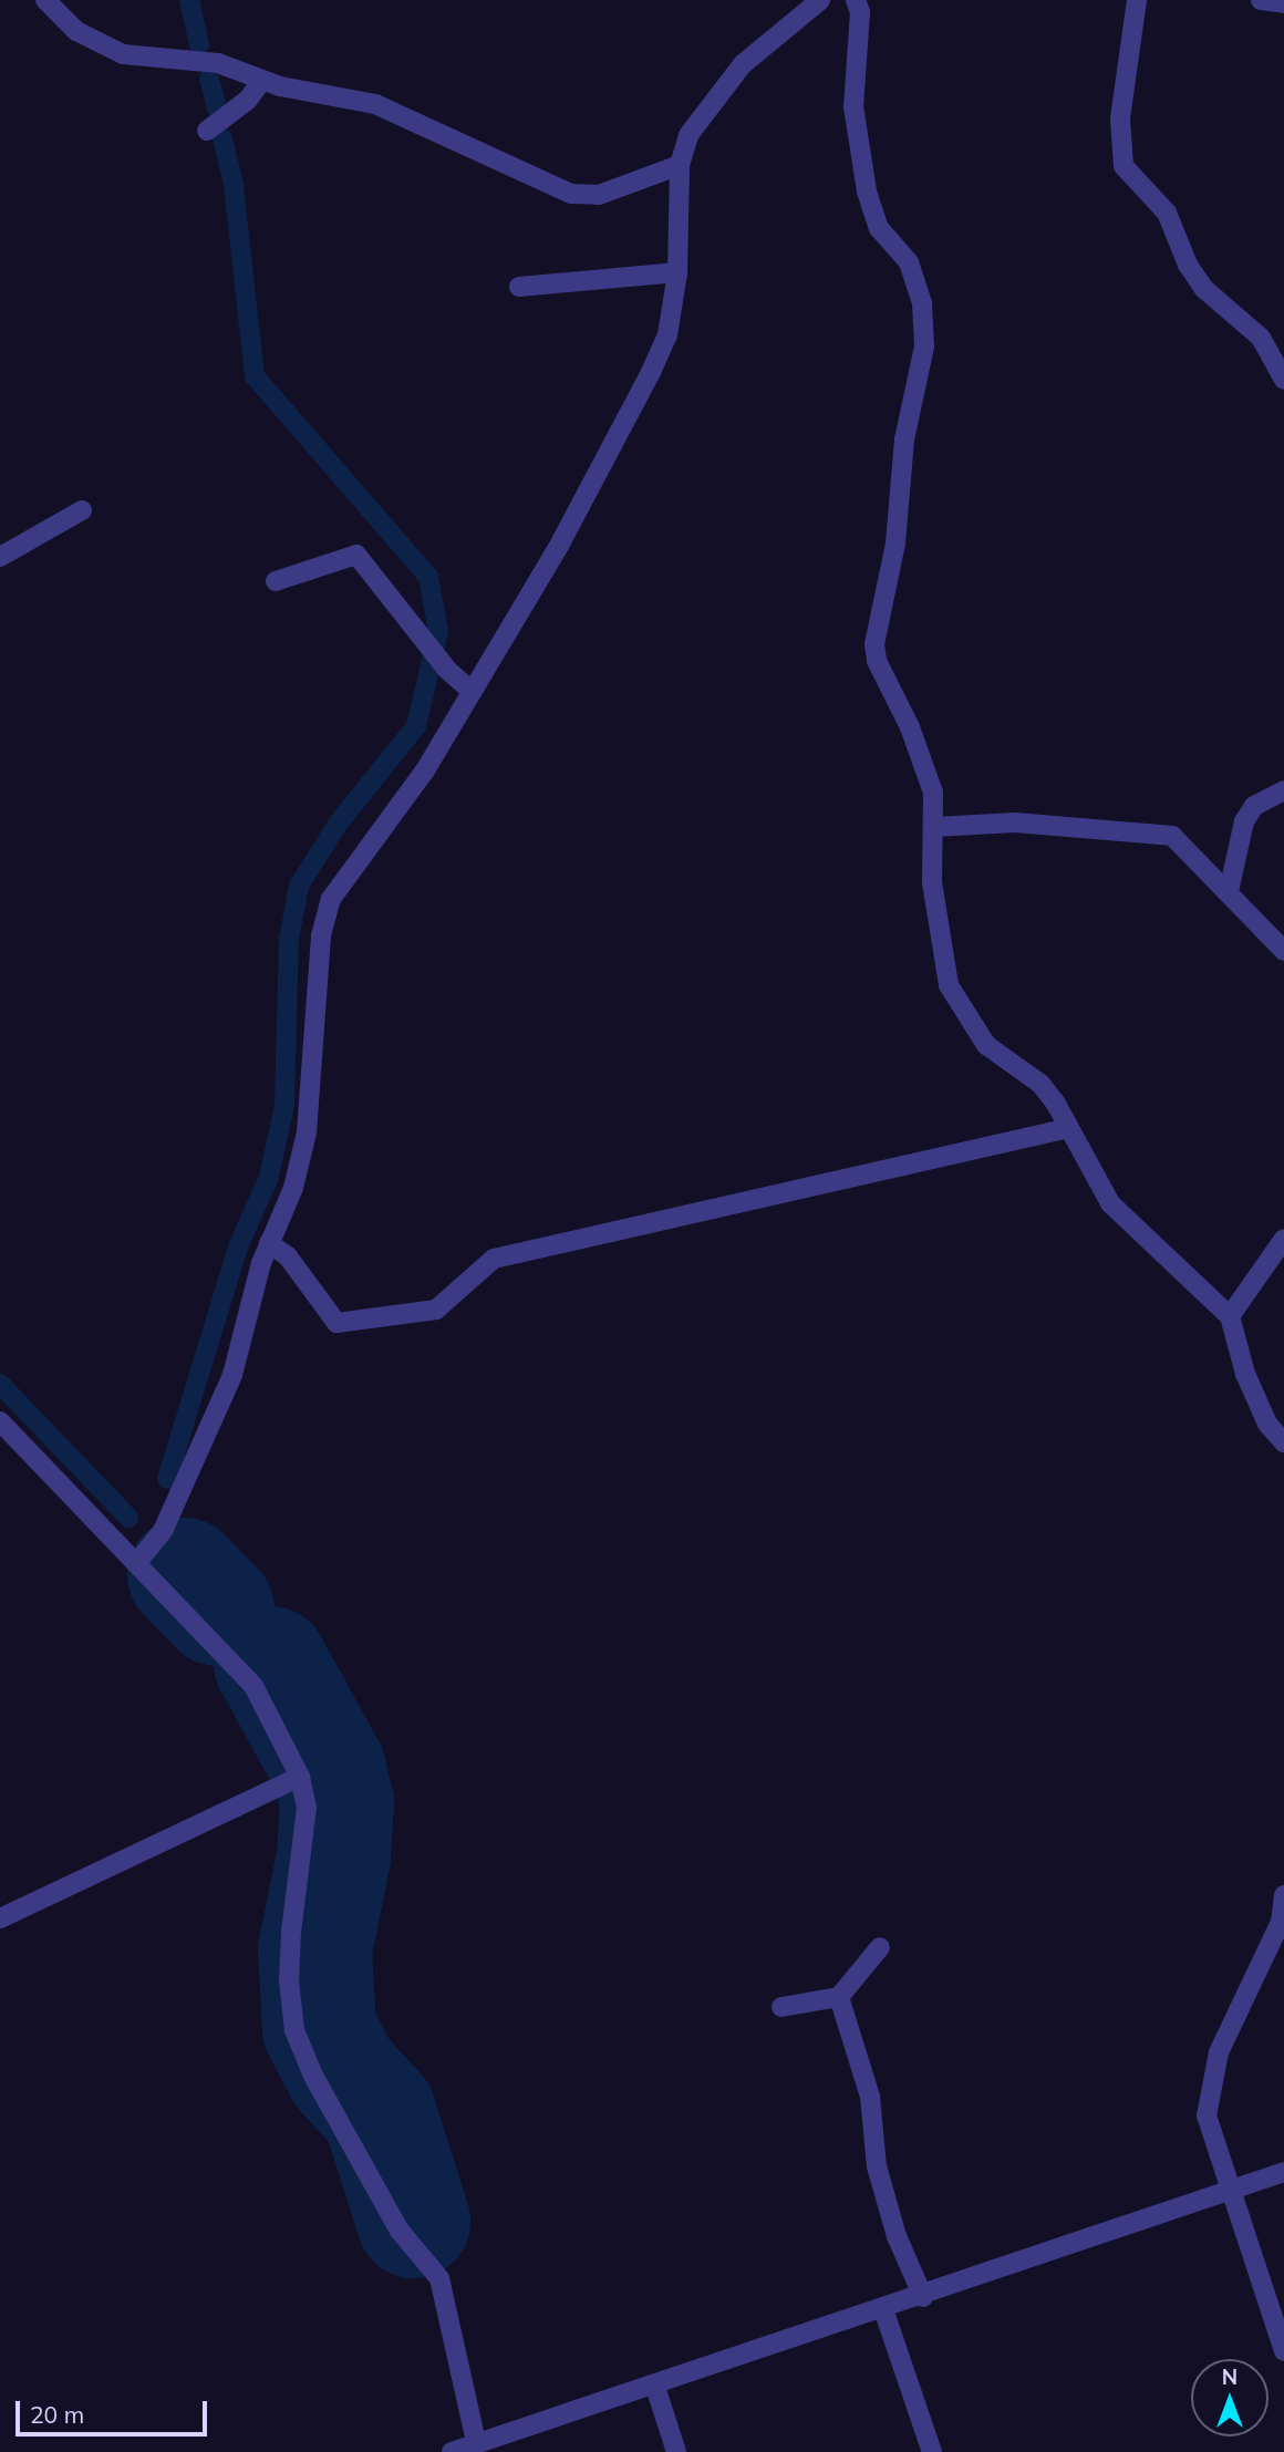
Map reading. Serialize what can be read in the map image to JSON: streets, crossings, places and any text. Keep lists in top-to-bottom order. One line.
{"scale_bar":"20 m","north":"top"}
